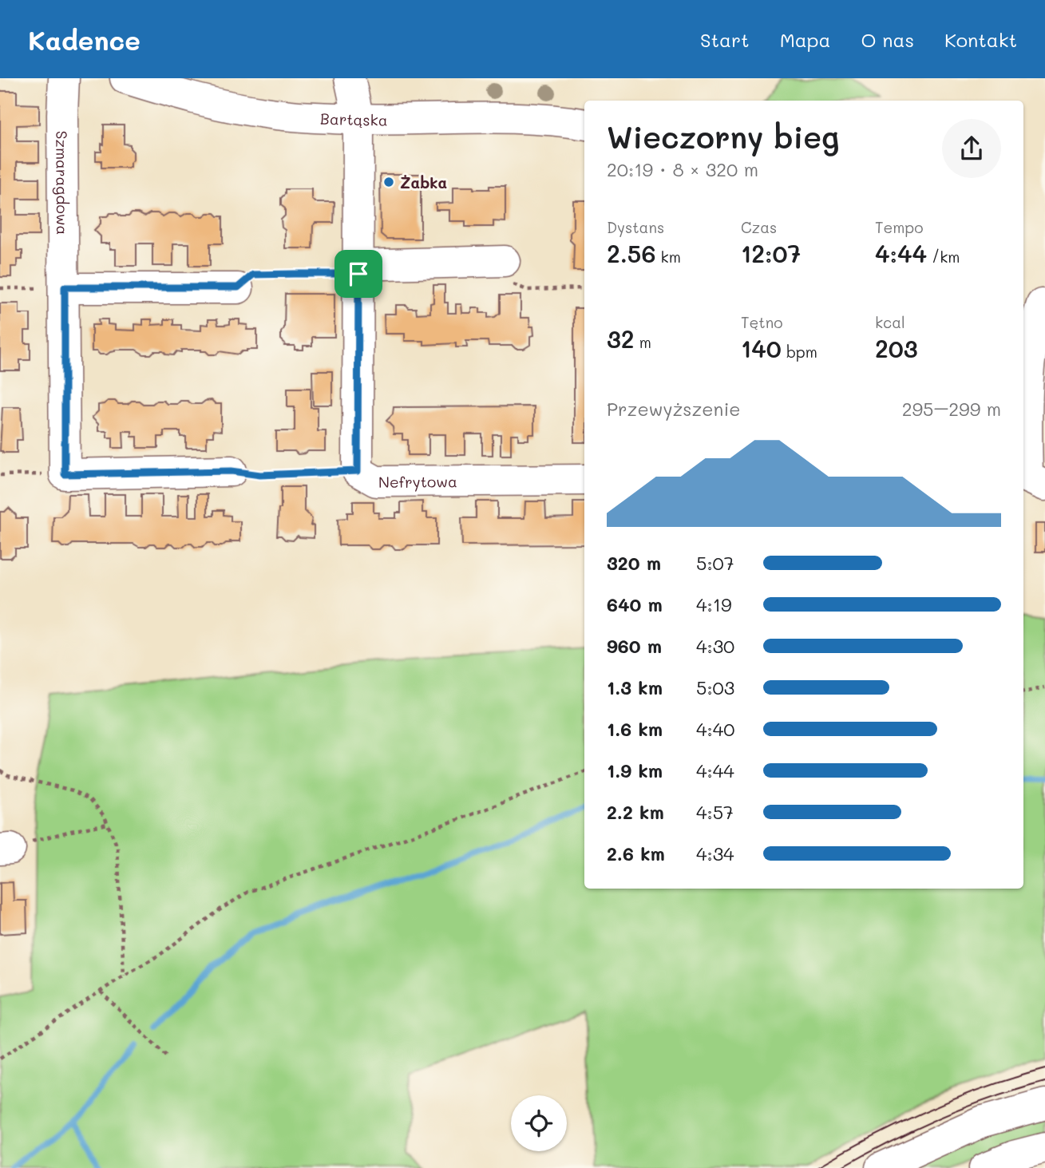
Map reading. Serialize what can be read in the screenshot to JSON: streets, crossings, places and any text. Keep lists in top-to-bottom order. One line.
{"streets":{"street":["Bartąska","Szmaragdowa","Nefrytowa"]},"crossings":[["Bartąska","Nefrytowa"]],"places":["Żabka"],"page":{"header":"Kadence","nav":["Start","Mapa","O nas","Kontakt"],"heading":["Wieczorny bieg","20:19 · 8 × 320 m"],"stats":[["Dystans","2.56 km"],["Czas","12:07"],["Tempo","4:44 /km"],["32 m"],["Tętno","140 bpm"],["kcal","203"]],"chart":["Przewyższenie","295–299 m"],"list":[{"name":"320 m","note":"5:07"},{"name":"640 m","note":"4:19"},{"name":"960 m","note":"4:30"},{"name":"1.3 km","note":"5:03"},{"name":"1.6 km","note":"4:40"},{"name":"1.9 km","note":"4:44"},{"name":"2.2 km","note":"4:57"},{"name":"2.6 km","note":"4:34"}]}}
